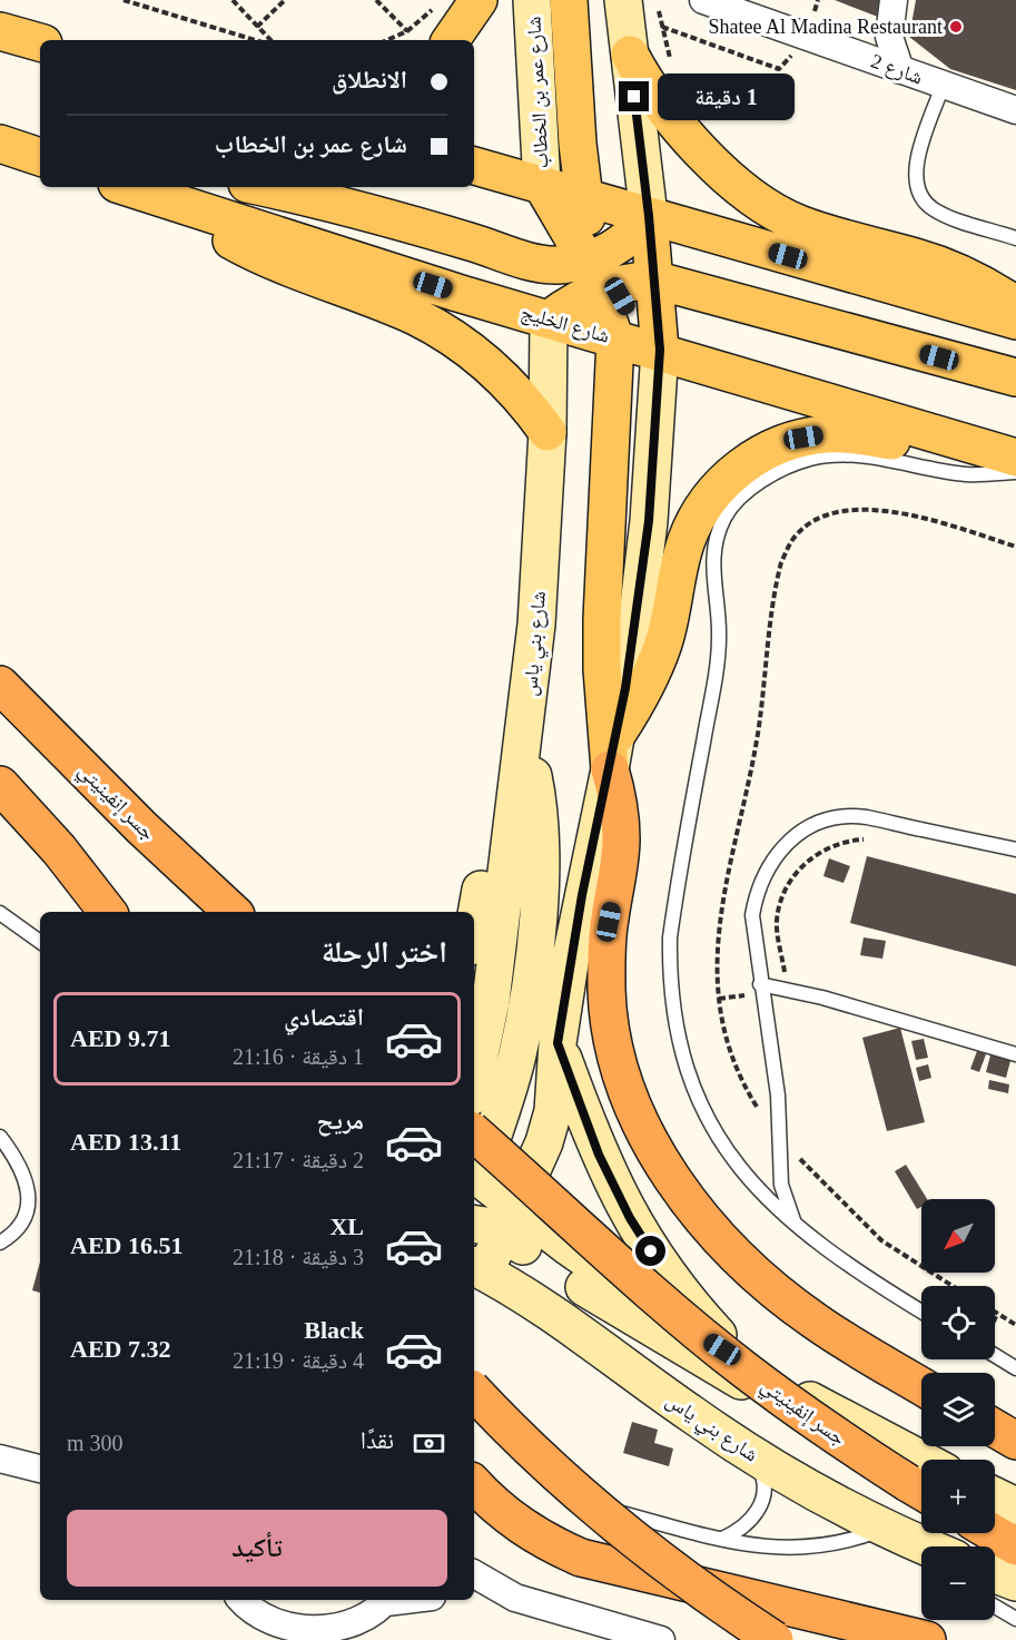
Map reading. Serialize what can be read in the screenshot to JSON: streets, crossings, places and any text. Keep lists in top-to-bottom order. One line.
{"streets":{"highway":["جسر إنفينيتي"],"main road":["شارع عمر بن الخطاب","شارع الخليج","شارع بني ياس"],"street":["شارع 2"]},"crossings":[["شارع عمر بن الخطاب","شارع بني ياس"],["شارع الخليج","شارع بني ياس"]],"places":["Shatee Al Madina Restaurant"],"north":"bottom left","page":{"banner":["الانطلاق","شارع عمر بن الخطاب"],"bubble":"1 دقيقة","heading":"اختر الرحلة","list":[{"name":"اقتصادي","note":"1 دقيقة · 21:16","value":"AED 9.71"},{"name":"مريح","note":"2 دقيقة · 21:17","value":"AED 13.11"},{"name":"XL","note":"3 دقيقة · 21:18","value":"AED 16.51"},{"name":"Black","note":"4 دقيقة · 21:19","value":"AED 7.32"}],"map_buttons":["+","−"],"pay":["نقدًا","300 m"],"buttons":"تأكيد"}}
